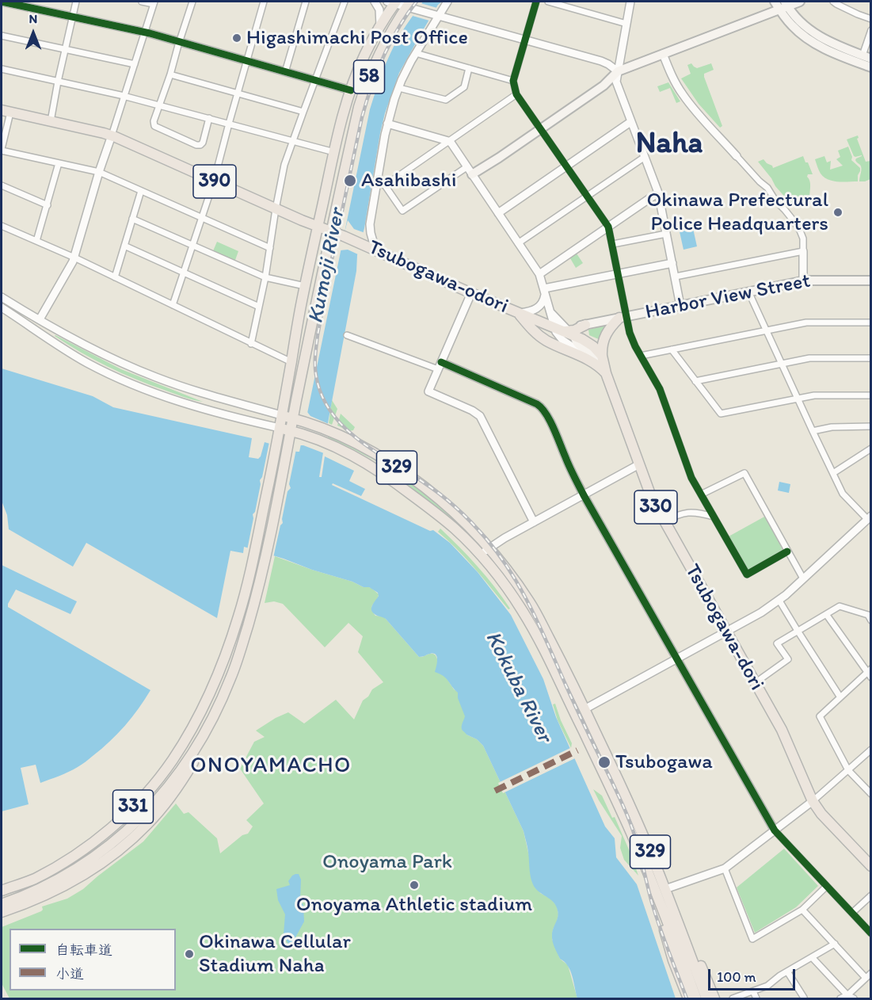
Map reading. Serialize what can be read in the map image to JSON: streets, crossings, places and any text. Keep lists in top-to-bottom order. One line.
{"streets":{"highway":["58","390","Tsubogawa-odori","329","330","Tsubogawa-dori","331"],"main road":["Harbor View Street"]},"crossings":[["58","390"],["58","Tsubogawa-odori"],["58","329"],["58","331"],["390","Tsubogawa-odori"],["Tsubogawa-odori","Harbor View Street"],["Tsubogawa-odori","330"],["Tsubogawa-odori","Tsubogawa-dori"],["329","331"],["330","Tsubogawa-dori"]],"districts":["Naha","ONOYAMACHO"],"water":["Kumoji River","Kokuba River"],"parks":["Onoyama Park"],"places":["Higashimachi Post Office","Asahibashi","Okinawa Prefectural Police Headquarters","Tsubogawa","Onoyama Athletic stadium","Okinawa Cellular Stadium Naha"],"legend":["自転車道","小道"],"scale_bar":"100 m","north":"top"}
